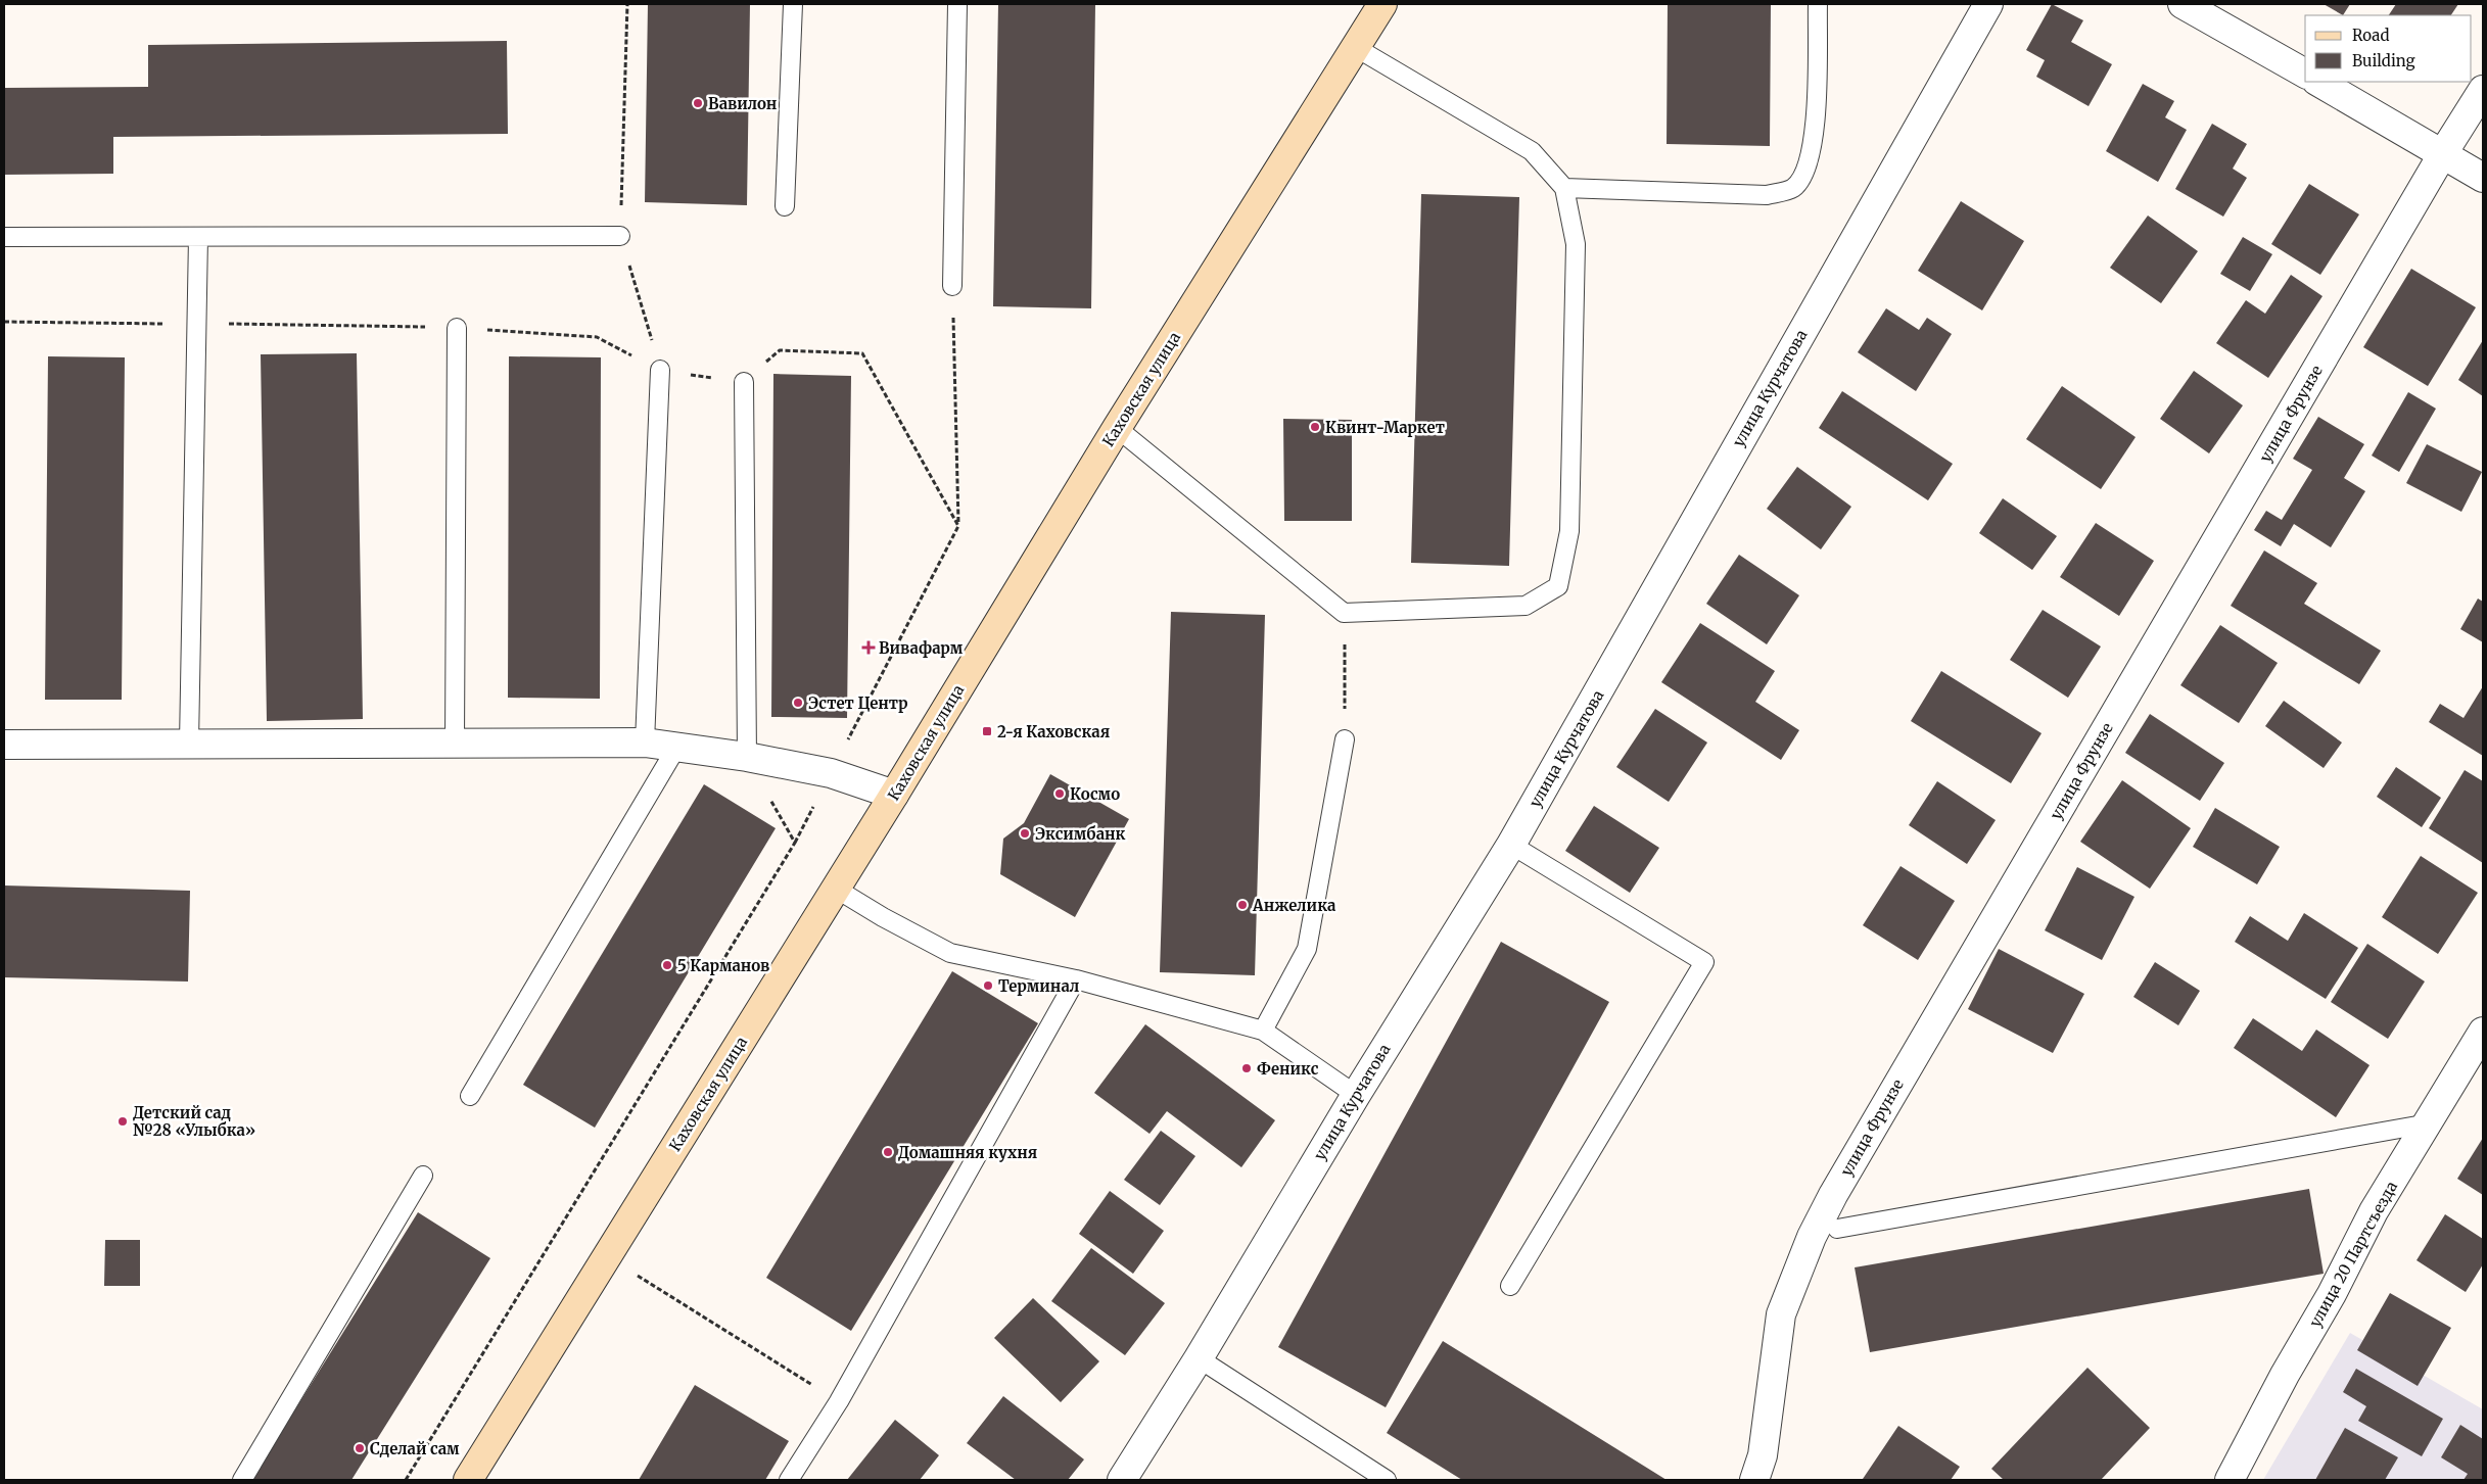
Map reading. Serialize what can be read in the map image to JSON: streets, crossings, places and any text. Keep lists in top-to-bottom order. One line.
{"streets":{"street":["улица Курчатова","Каховская улица","улица Фрунзе","улица 20 Партсъезда"]},"places":{"other":["Вавилон","Квинт-Маркет","Эстет Центр","Космо","Эксимбанк","Анжелика","5 Карманов","Терминал","Феникс","Детский сад №28 «Улыбка»","Домашняя кухня","Сделай сам"],"health":["Вивафарм"],"transit":["2-я Каховская"]},"legend":["Road","Building"]}
